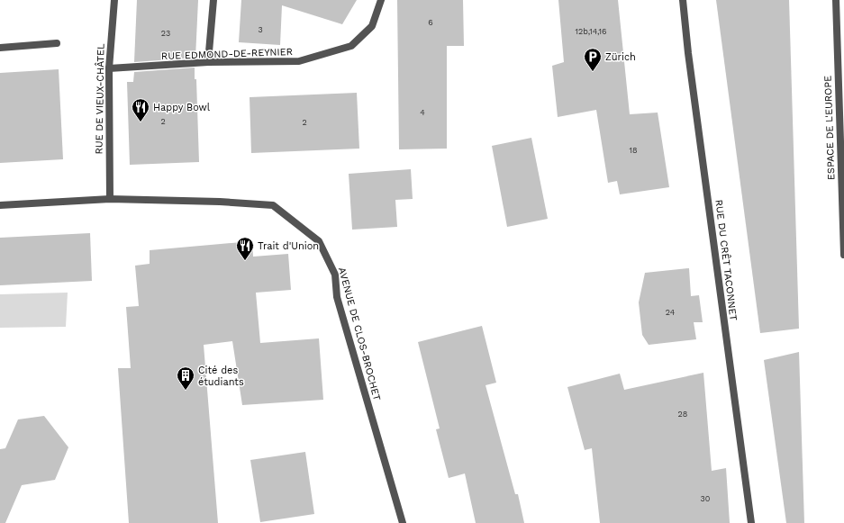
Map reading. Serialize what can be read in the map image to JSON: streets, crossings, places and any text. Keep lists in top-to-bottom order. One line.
{"streets":{"street":["RUE EDMOND-DE-REYNIER","RUE DE VIEUX-CHÂTEL","ESPACE DE L'EUROPE","RUE DU CRÊT TACONNET","AVENUE DE CLOS-BROCHET"]},"crossings":[["RUE EDMOND-DE-REYNIER","RUE DE VIEUX-CHÂTEL"],["RUE DE VIEUX-CHÂTEL","AVENUE DE CLOS-BROCHET"]],"places":{"parking":["Zürich"],"restaurant":["Happy Bowl","Trait d'Union"],"building":["Cité des étudiants"]},"house_numbers":["6","3","12b,14,16","23","4","2","2","18","24","28","30"]}
